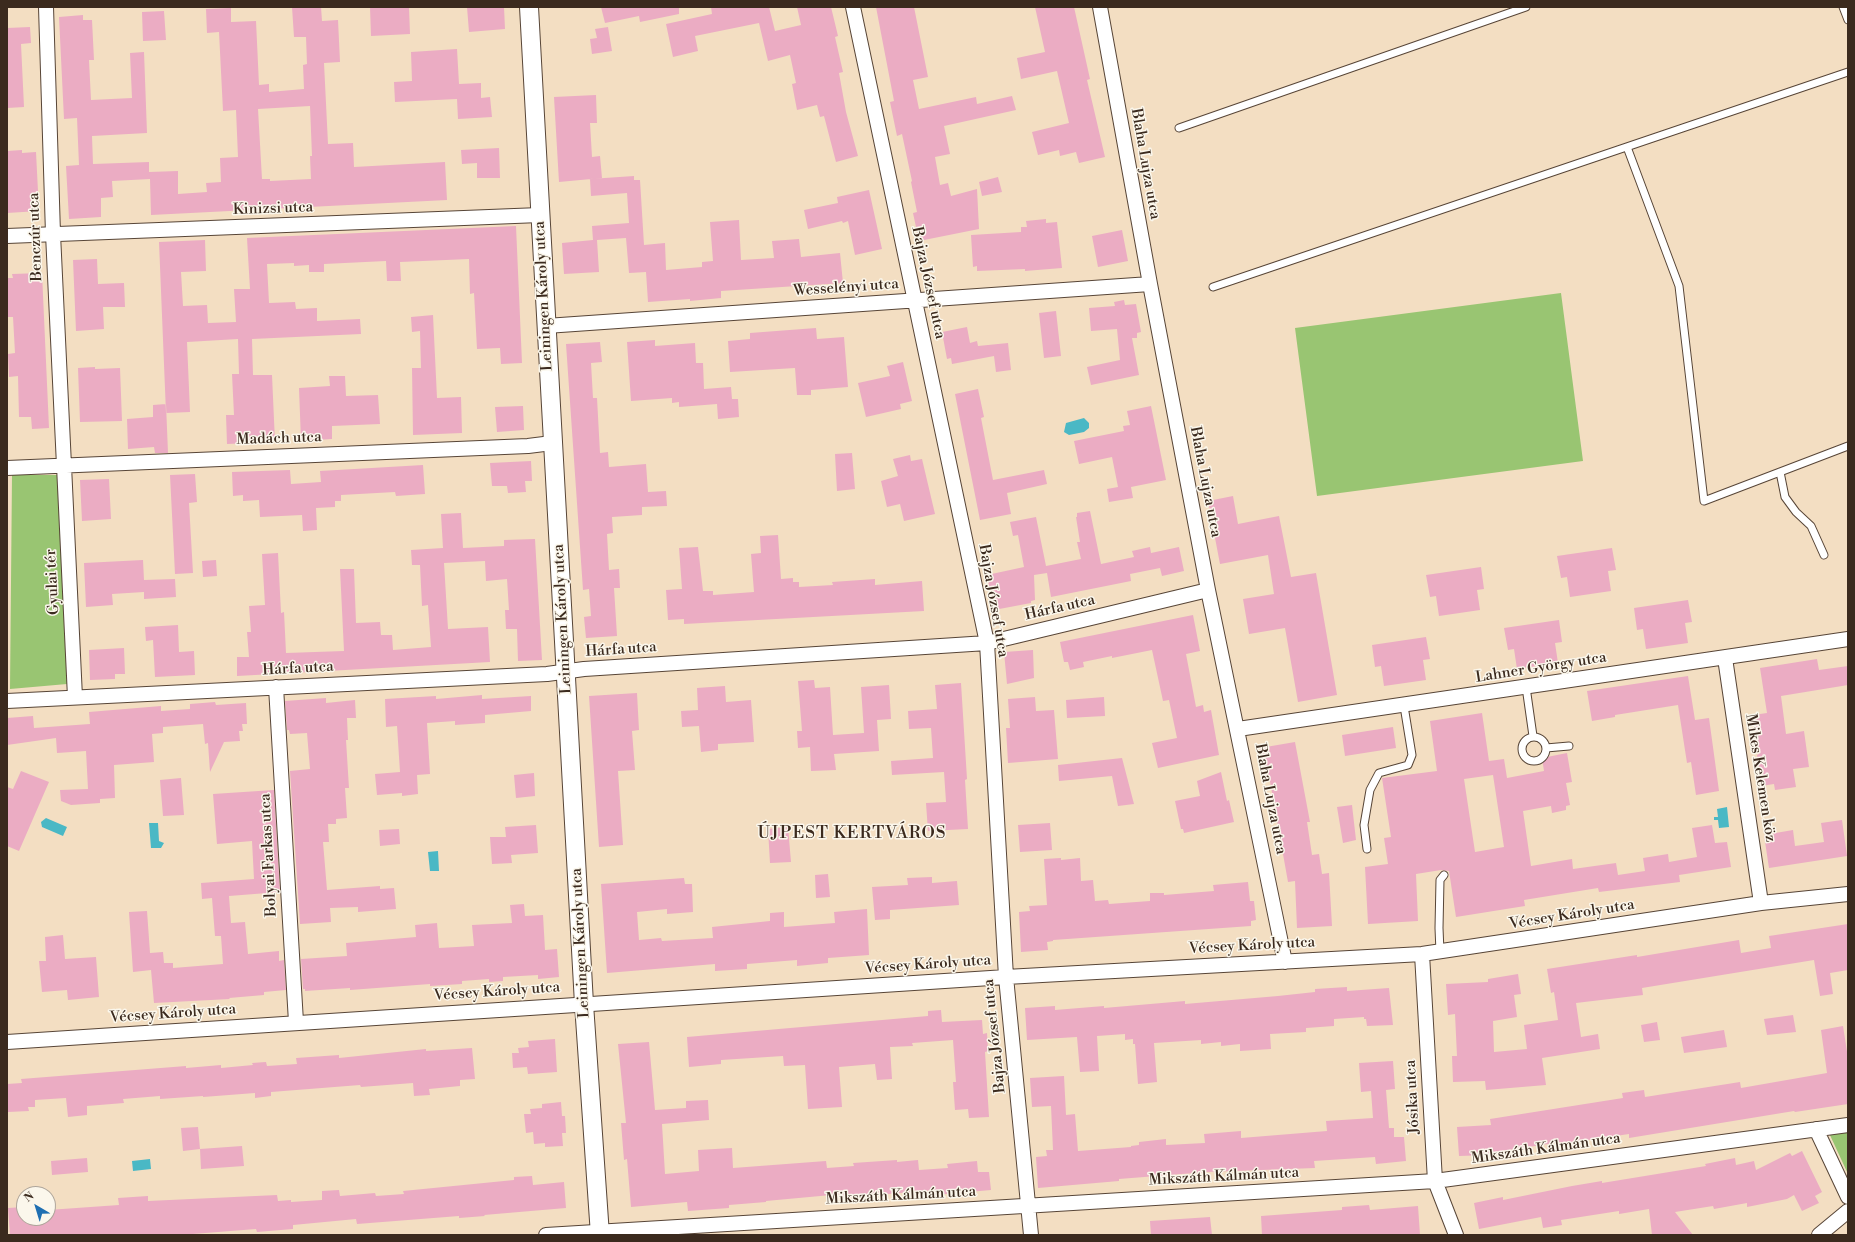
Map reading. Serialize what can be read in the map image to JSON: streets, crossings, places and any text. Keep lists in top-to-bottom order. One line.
{"streets":{"street":["Blaha Lujza utca","Kinizsi utca","Benczúr utca","Bajza József utca","Wesselényi utca","Leiningen Károly utca","Madách utca","Gyulai tér","Hárfa utca","Lahner György utca","Mikes Kelemen köz","Bolyai Farkas utca","Vécsey Károly utca","Jósika utca","Mikszáth Kálmán utca"]},"crossings":[["Blaha Lujza utca","Wesselényi utca"],["Blaha Lujza utca","Hárfa utca"],["Blaha Lujza utca","Lahner György utca"],["Blaha Lujza utca","Vécsey Károly utca"],["Kinizsi utca","Benczúr utca"],["Kinizsi utca","Leiningen Károly utca"],["Benczúr utca","Madách utca"],["Benczúr utca","Gyulai tér"],["Bajza József utca","Wesselényi utca"],["Bajza József utca","Hárfa utca"],["Bajza József utca","Vécsey Károly utca"],["Bajza József utca","Mikszáth Kálmán utca"],["Wesselényi utca","Leiningen Károly utca"],["Leiningen Károly utca","Madách utca"],["Leiningen Károly utca","Hárfa utca"],["Leiningen Károly utca","Vécsey Károly utca"],["Leiningen Károly utca","Mikszáth Kálmán utca"],["Madách utca","Gyulai tér"],["Gyulai tér","Hárfa utca"],["Hárfa utca","Bolyai Farkas utca"],["Lahner György utca","Mikes Kelemen köz"],["Mikes Kelemen köz","Vécsey Károly utca"],["Bolyai Farkas utca","Vécsey Károly utca"],["Vécsey Károly utca","Jósika utca"],["Jósika utca","Mikszáth Kálmán utca"]],"districts":["ÚJPEST KERTVÁROS"],"north":"top left"}
